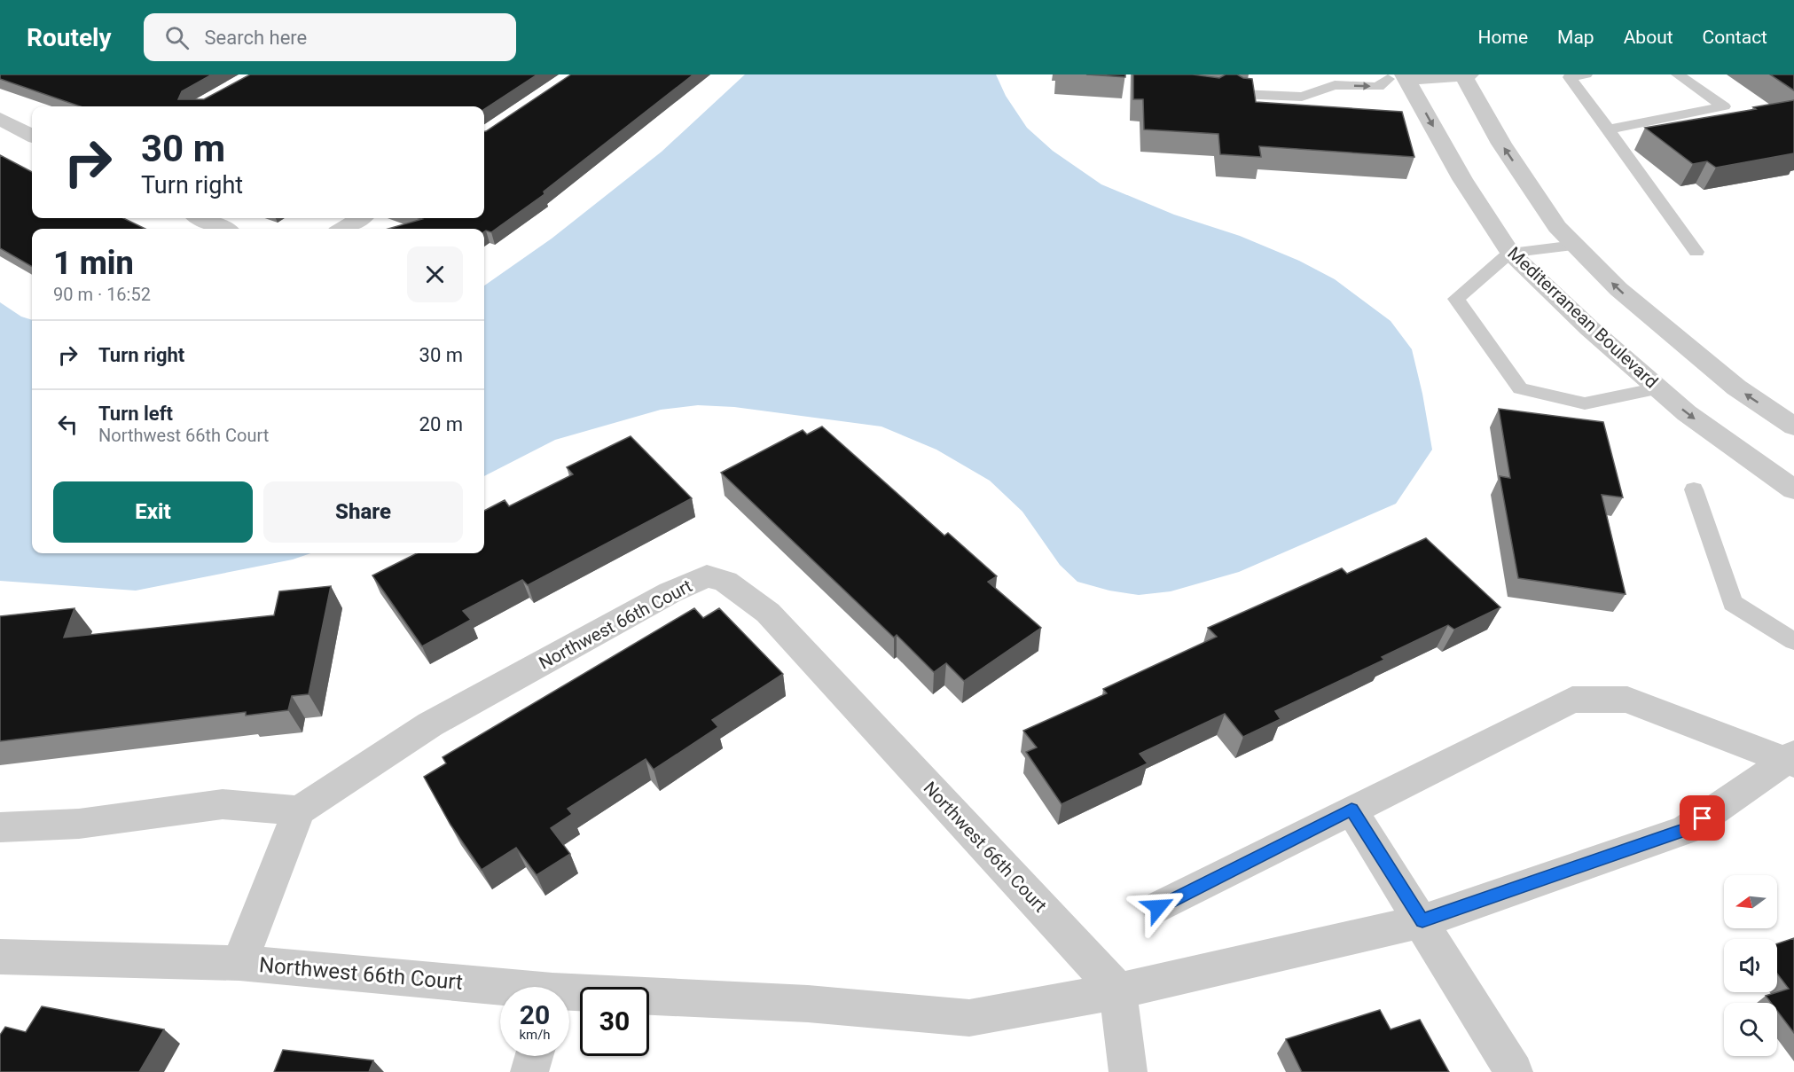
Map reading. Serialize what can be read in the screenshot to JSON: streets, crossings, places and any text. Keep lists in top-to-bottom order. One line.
{"streets":{"street":["Mediterranean Boulevard","Northwest 66th Court"]},"north":"left","page":{"header":"Routely","search":"Search here","nav":["Home","Map","About","Contact"],"turn":["30 m","Turn right"],"heading":["1 min","90 m · 16:52"],"list":[{"name":"Turn right","value":"30 m"},{"name":"Turn left","note":"Northwest 66th Court","value":"20 m"}],"buttons":["Exit","Share"],"speed":"20 km/h","limit":"30"}}
